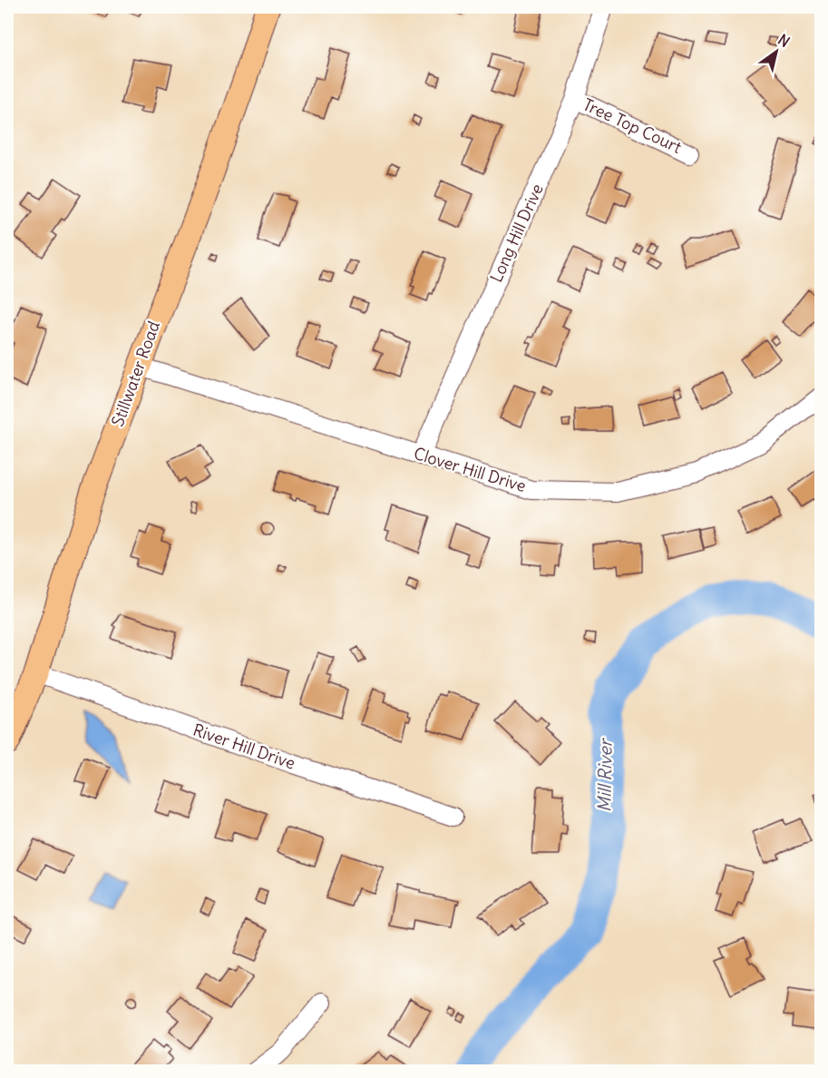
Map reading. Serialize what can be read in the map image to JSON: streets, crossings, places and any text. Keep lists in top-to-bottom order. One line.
{"streets":{"main road":["Stillwater Road"],"street":["Tree Top Court","Long Hill Drive","Clover Hill Drive","River Hill Drive"]},"crossings":[["Tree Top Court","Long Hill Drive"],["Long Hill Drive","Clover Hill Drive"],["Stillwater Road","Clover Hill Drive"],["Stillwater Road","River Hill Drive"]],"water":["Mill River"],"north":"top right"}
